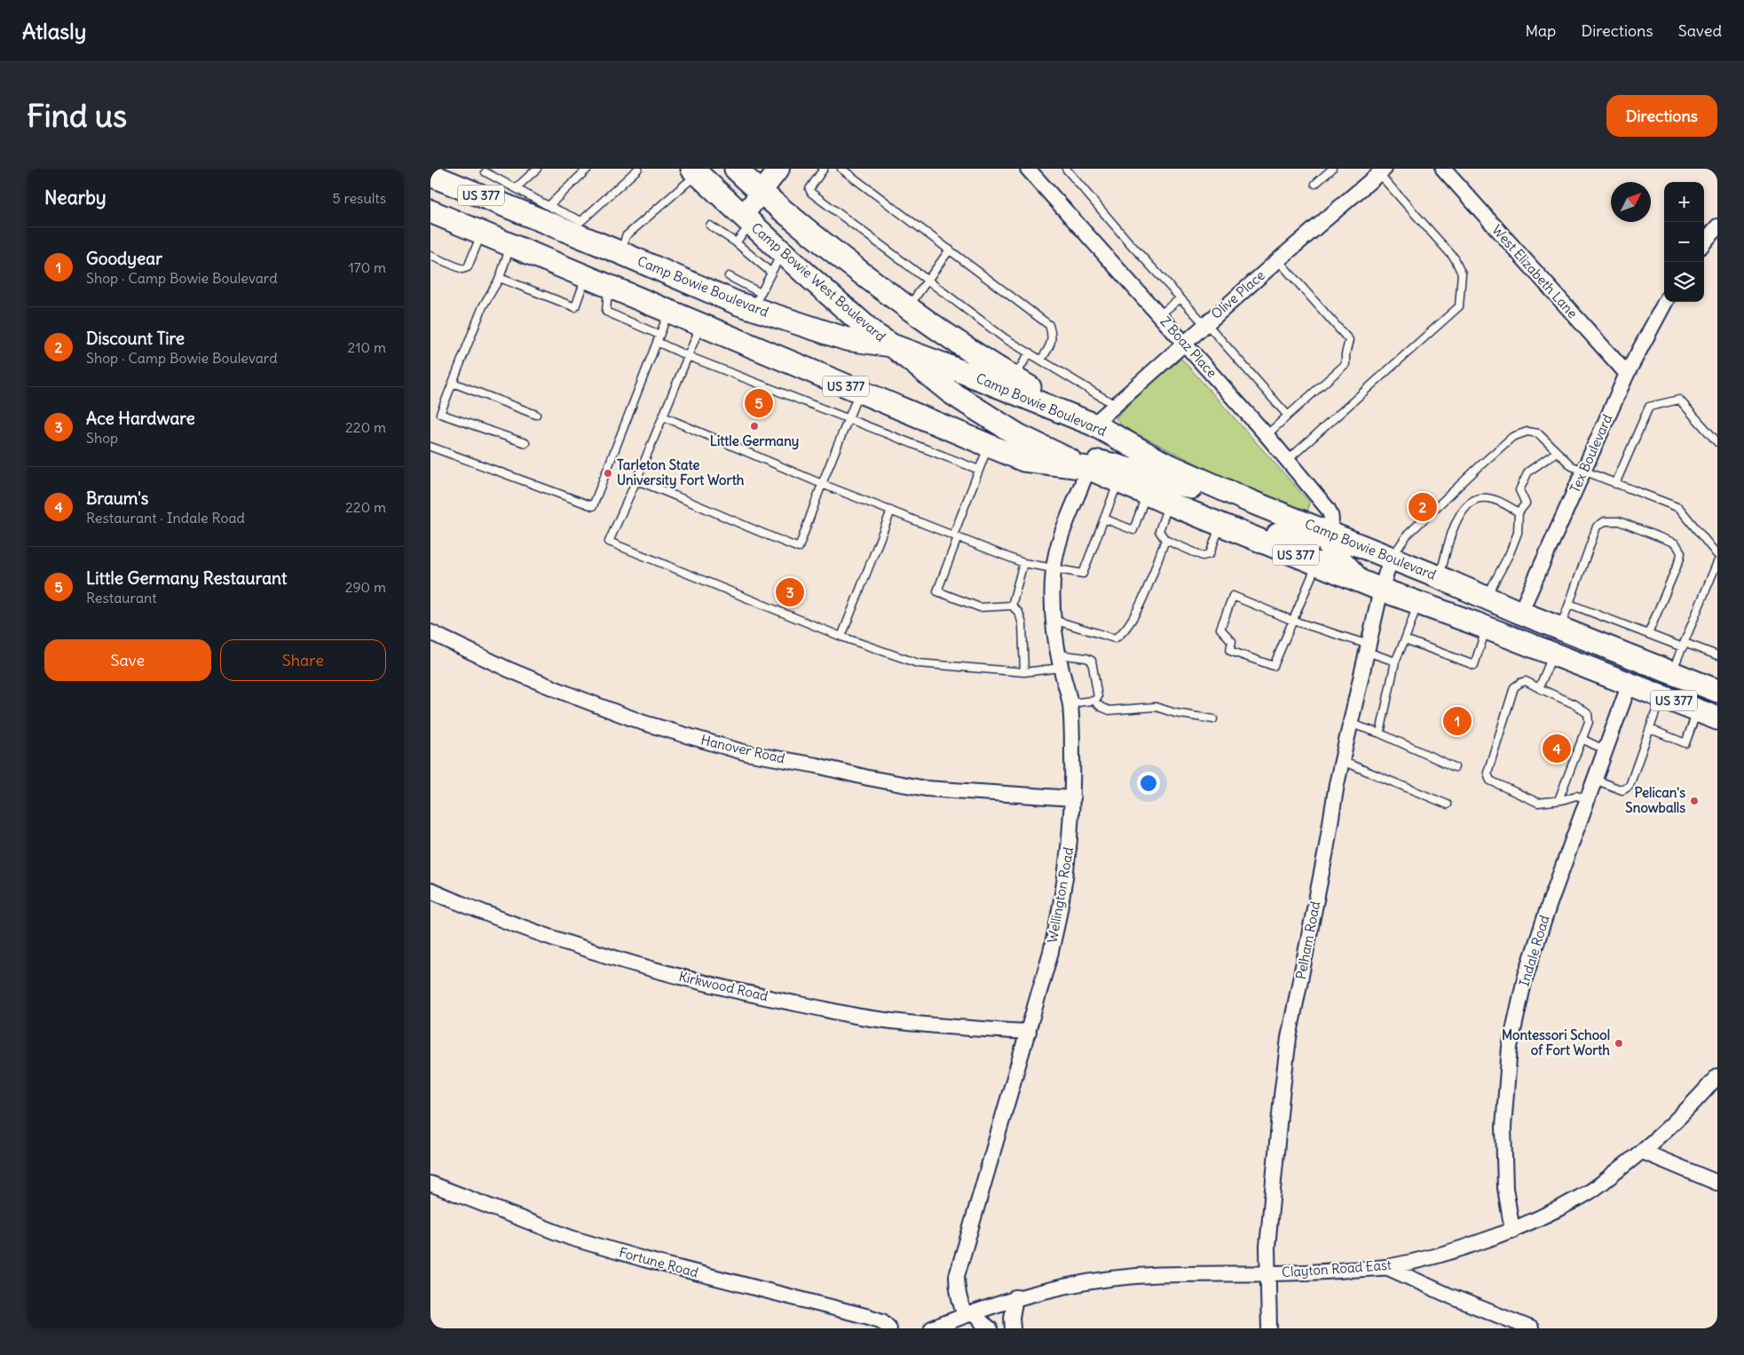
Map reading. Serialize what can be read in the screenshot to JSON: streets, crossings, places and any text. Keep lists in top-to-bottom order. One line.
{"streets":{"main road":["US 377","Camp Bowie West Boulevard","Camp Bowie Boulevard"],"street":["West Elizabeth Lane","Olive Place","Z Boaz Place","Tex Boulevard","Hanover Road","Wellington Road","Pelham Road","Indale Road","Kirkwood Road","Fortune Road","Clayton Road East"]},"crossings":[["US 377","Camp Bowie West Boulevard"],["US 377","Wellington Road"],["US 377","Pelham Road"],["US 377","Indale Road"],["West Elizabeth Lane","Tex Boulevard"],["Camp Bowie West Boulevard","Camp Bowie Boulevard"],["Camp Bowie West Boulevard","Wellington Road"],["Camp Bowie Boulevard","Olive Place"],["Camp Bowie Boulevard","Z Boaz Place"],["Camp Bowie Boulevard","Tex Boulevard"],["Camp Bowie Boulevard","Pelham Road"],["Olive Place","Z Boaz Place"],["Hanover Road","Wellington Road"],["Wellington Road","Kirkwood Road"],["Wellington Road","Clayton Road East"],["Pelham Road","Clayton Road East"],["Indale Road","Clayton Road East"]],"places":["Little Germany","Tarleton State University Fort Worth","Pelican's Snowballs","Montessori School of Fort Worth"],"north":"top right","page":{"header":"Atlasly","nav":["Map","Directions","Saved"],"buttons":["Directions",["Save","Share"]],"title":"Find us","heading":["Nearby","5 results"],"map_buttons":["+","−"],"list":[{"mark":"1","name":"Goodyear","note":"Shop · Camp Bowie Boulevard","value":"170 m"},{"mark":"2","name":"Discount Tire","note":"Shop · Camp Bowie Boulevard","value":"210 m"},{"mark":"3","name":"Ace Hardware","note":"Shop","value":"220 m"},{"mark":"4","name":"Braum's","note":"Restaurant · Indale Road","value":"220 m"},{"mark":"5","name":"Little Germany Restaurant","note":"Restaurant","value":"290 m"}],"pins":["5","2","3","1","4"]}}
